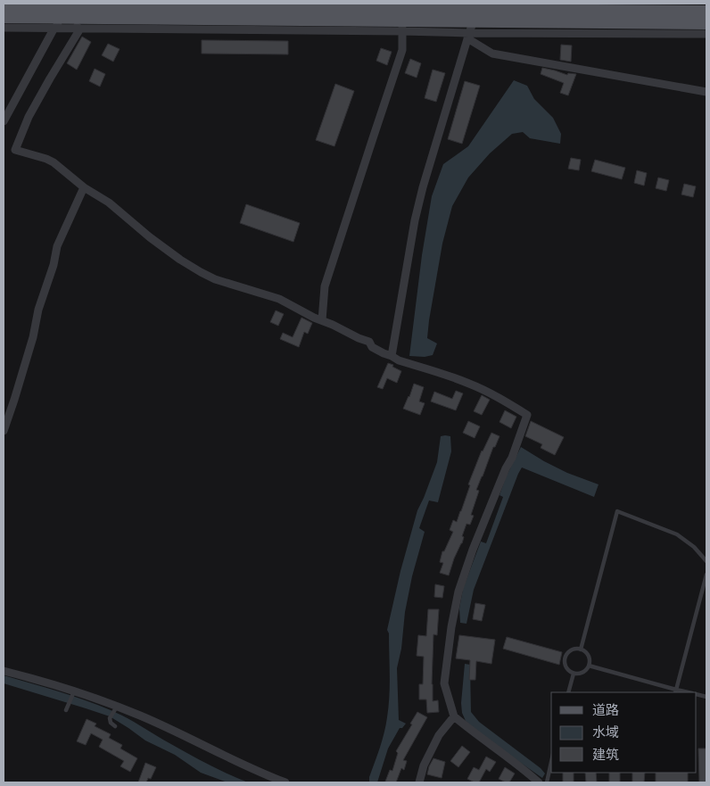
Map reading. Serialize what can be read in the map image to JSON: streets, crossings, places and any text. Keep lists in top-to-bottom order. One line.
{"legend":["道路","水域","建筑"]}
